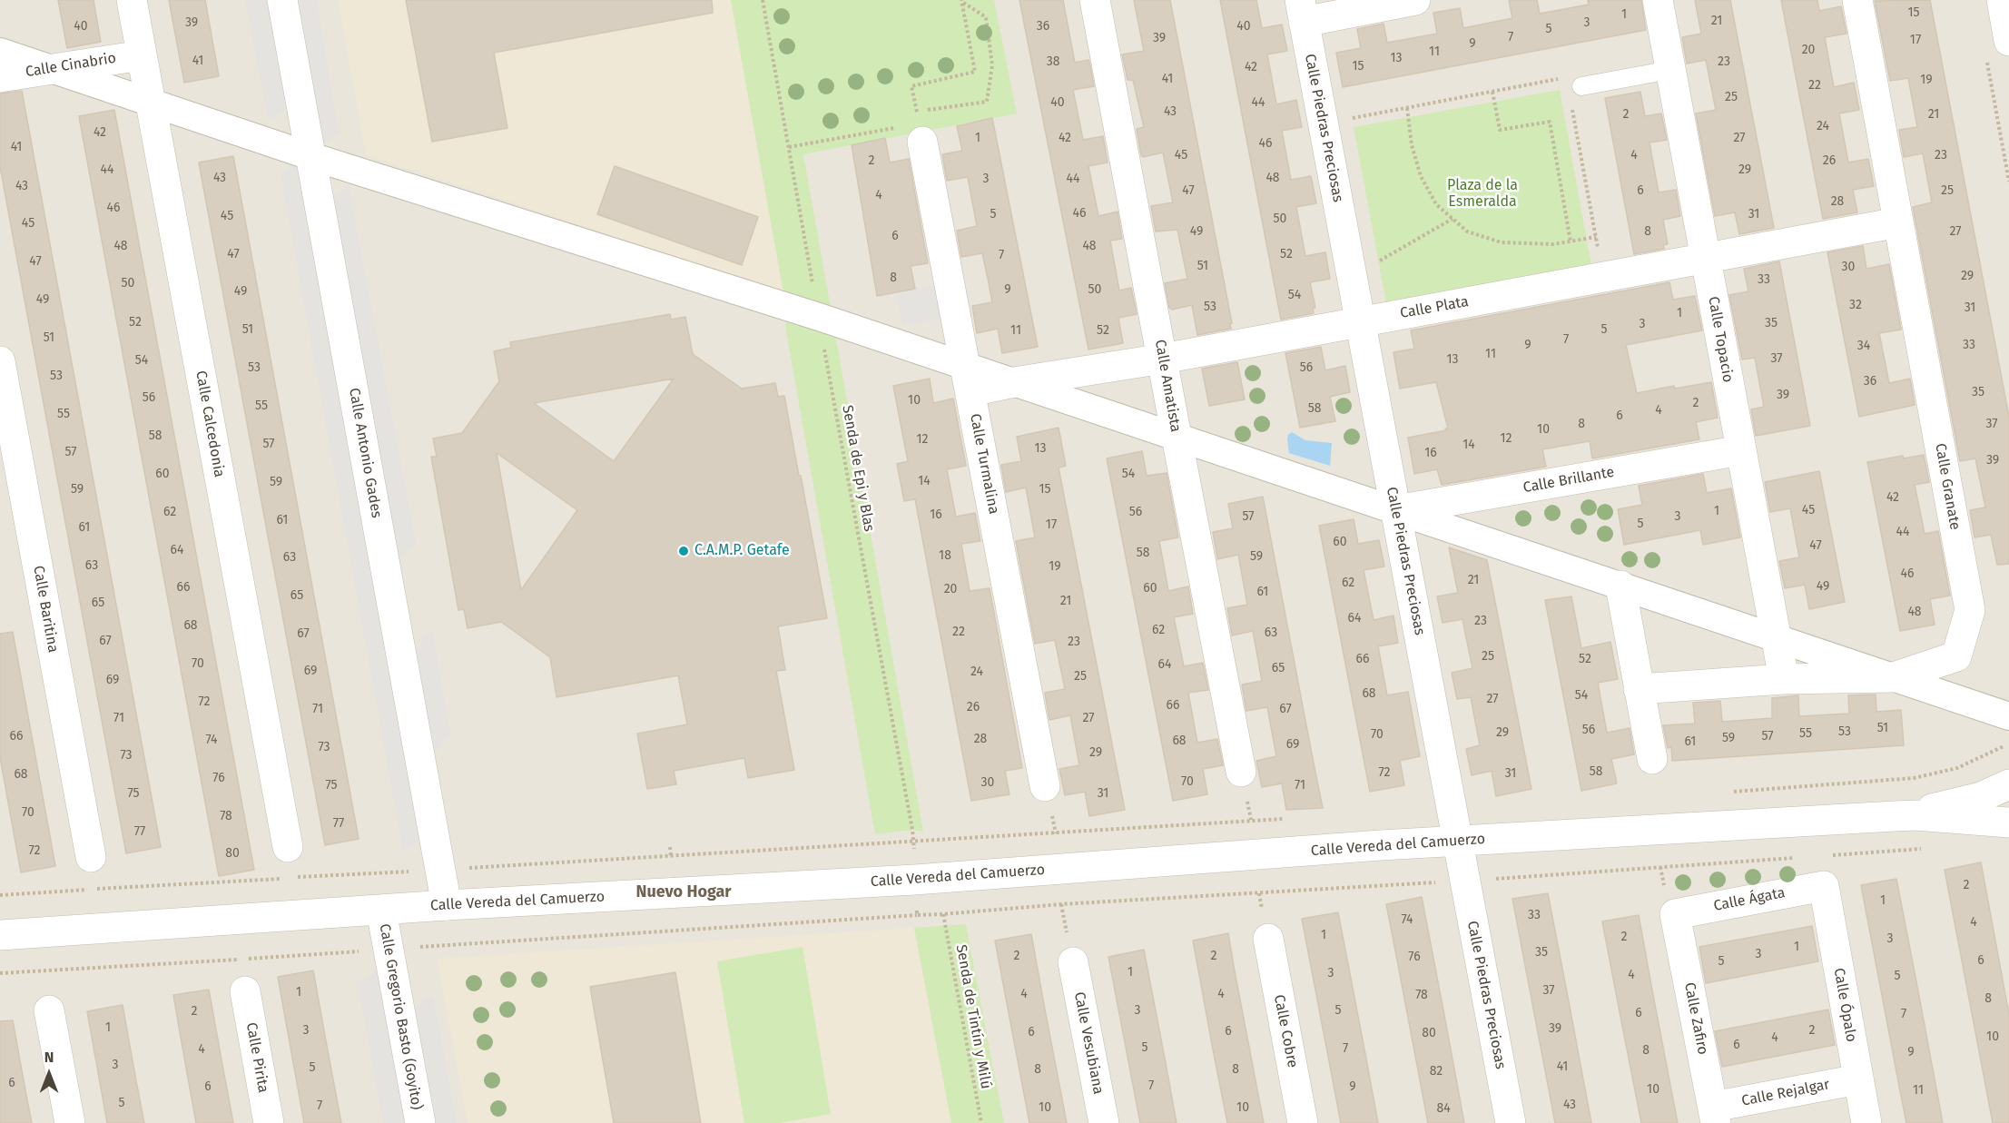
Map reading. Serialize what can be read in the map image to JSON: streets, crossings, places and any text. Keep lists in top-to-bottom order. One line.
{"streets":{"street":["Calle Cinabrio","Calle Piedras Preciosas","Calle Plata","Calle Topacio","Calle Amatista","Calle Calcedonia","Calle Antonio Gades","Calle Turmalina","Calle Brillante","Calle Granate","Calle Baritina","Calle Vereda del Camuerzo","Calle Ágata","Calle Ópalo","Calle Gregorio Basto (Goyito)","Calle Zafiro","Calle Cobre","Calle Vesubiana","Calle Pirita","Calle Rejalgar"],"path":["Senda de Epi y Blas","Senda de Tintín y Milú"]},"crossings":[["Calle Cinabrio","Calle Calcedonia"],["Calle Piedras Preciosas","Calle Plata"],["Calle Piedras Preciosas","Calle Brillante"],["Calle Piedras Preciosas","Calle Vereda del Camuerzo"],["Calle Plata","Calle Topacio"],["Calle Plata","Calle Amatista"],["Calle Plata","Calle Turmalina"],["Calle Plata","Calle Granate"],["Calle Topacio","Calle Brillante"],["Calle Topacio","Calle Granate"],["Calle Antonio Gades","Calle Vereda del Camuerzo"],["Senda de Epi y Blas","Calle Vereda del Camuerzo"],["Senda de Epi y Blas","Senda de Tintín y Milú"],["Calle Vereda del Camuerzo","Calle Gregorio Basto (Goyito)"],["Calle Ágata","Calle Ópalo"],["Calle Ágata","Calle Zafiro"],["Calle Ópalo","Calle Rejalgar"],["Calle Zafiro","Calle Rejalgar"]],"districts":["Nuevo Hogar"],"parks":["Plaza de la Esmeralda"],"places":["C.A.M.P. Getafe"],"house_numbers":["15","1","21","39","3","40","36","40","5","7","39","17","9","20","11","13","41","38","23","15","42","41","19","22","25","40","44","43","2","21","24","42","1","42","27","46","41","45","4","23","2","26","44","29","43","48","3","44","43","47","6","25","4","28","46","46","5","31","45","50","45","49","8","27","6","48","48","47","52","7","47","51","30","29","8","33","50","9","50","49","54","49","32","53","31","1","52","35","3","51","5","11","52","51","7","9","33","34","11","37","13","54","53","56","53","36","35","39","56","10","2","55","58","4","55","6","8","37","10","58","12","12","57","14","13","57","16","39","60","54","14","59","59","15","42","45","1","62","56","16","57","3","61","5","17","61","44","60","47","64","58","18","59","63","63","19","46","21","62","49","66","60","20","61","65","21","65","48","64","23","68","62","22","63","67","67","23","25","66","52","70","64","65","69","24","25","69","68","54","27","72","66","26","71","67","71","27","51","56","53","29","55","70","66","57","59","28","74","68","61","69","73","29","73","58","72","31","68","76","70","30","75","71","75","31","70","78","77","77","72","80","2","1","33","74","4","1","2","3","1","35","3","2","2","76","6","5","1","3","4","5","37","1","4","4","78","8","3","5","2","6","7","1","39","3","2","6","6","80","10","4","6","5","7","4","8","9","3","41","5","8","8","82","6","7","6","9","10","11","5","43","7","10","10","84"],"north":"top"}
